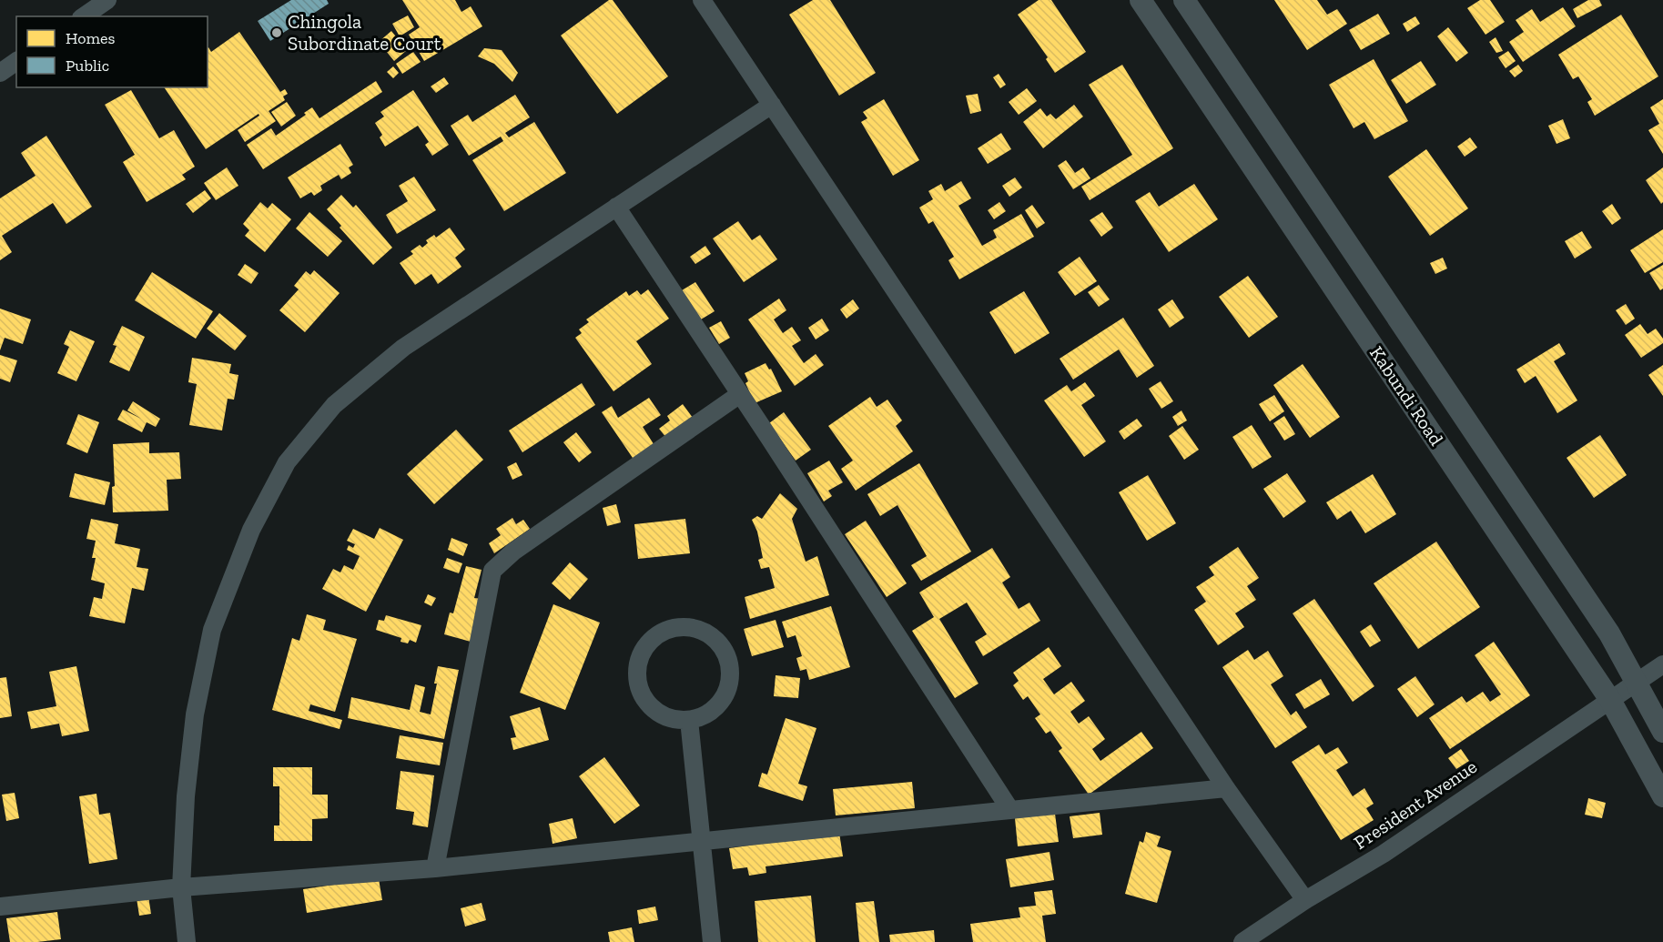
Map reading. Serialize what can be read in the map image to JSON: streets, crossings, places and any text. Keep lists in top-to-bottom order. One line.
{"streets":{"street":["Kabundi Road","President Avenue"]},"crossings":[["Kabundi Road","President Avenue"]],"places":["Chingola Subordinate Court"],"legend":["Homes","Public"]}
